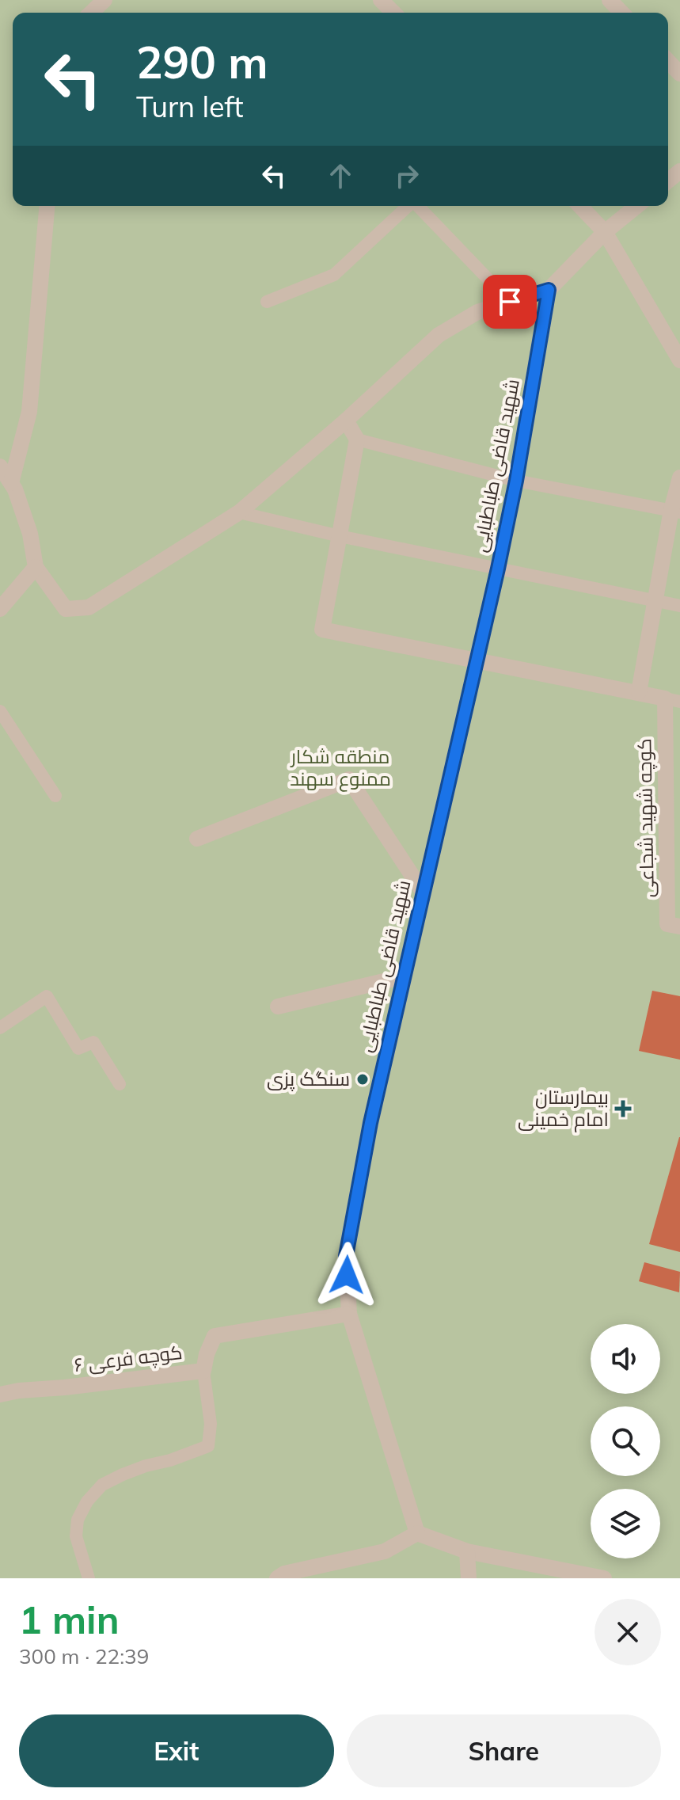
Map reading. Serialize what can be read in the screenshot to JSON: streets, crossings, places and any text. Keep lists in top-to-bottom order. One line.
{"streets":{"street":["شهید قاضی طباطبایی","کوچه شهید شجاعی","کوچه فرعی ۶"]},"crossings":[["شهید قاضی طباطبایی","کوچه فرعی ۶"]],"parks":["منطقه شکار ممنوع سهند"],"places":{"other":["سنگک پزی"],"health":["بیمارستان امام خمینی"]},"page":{"turn":["290 m","Turn left"],"heading":["1 min","300 m · 22:39"],"buttons":["Exit","Share"]}}
